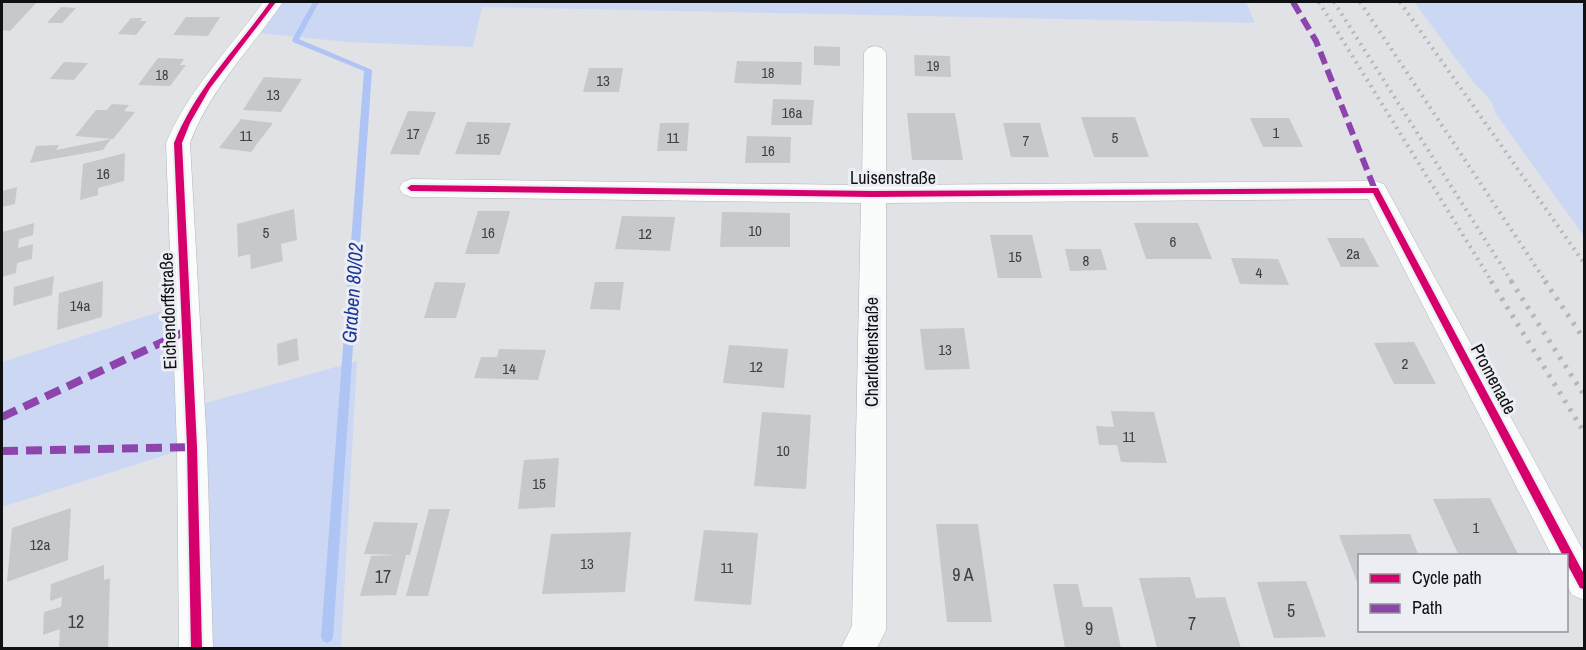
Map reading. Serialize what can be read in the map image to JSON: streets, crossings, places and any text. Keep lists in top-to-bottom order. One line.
{"streets":{"street":["Luisenstraße","Eichendorffstraße","Charlottenstraße","Promenade"]},"crossings":[["Luisenstraße","Charlottenstraße"],["Luisenstraße","Promenade"]],"water":["Graben 80/02"],"house_numbers":["19","18","18","13","13","16a","1","17","11","11","5","15","7","16","16","10","5","16","12","6","2a","15","8","4","14a","13","2","12","14","11","10","15","1","12a","13","11","9 A","17","5","12","7","9"],"legend":["Cycle path","Path"]}
